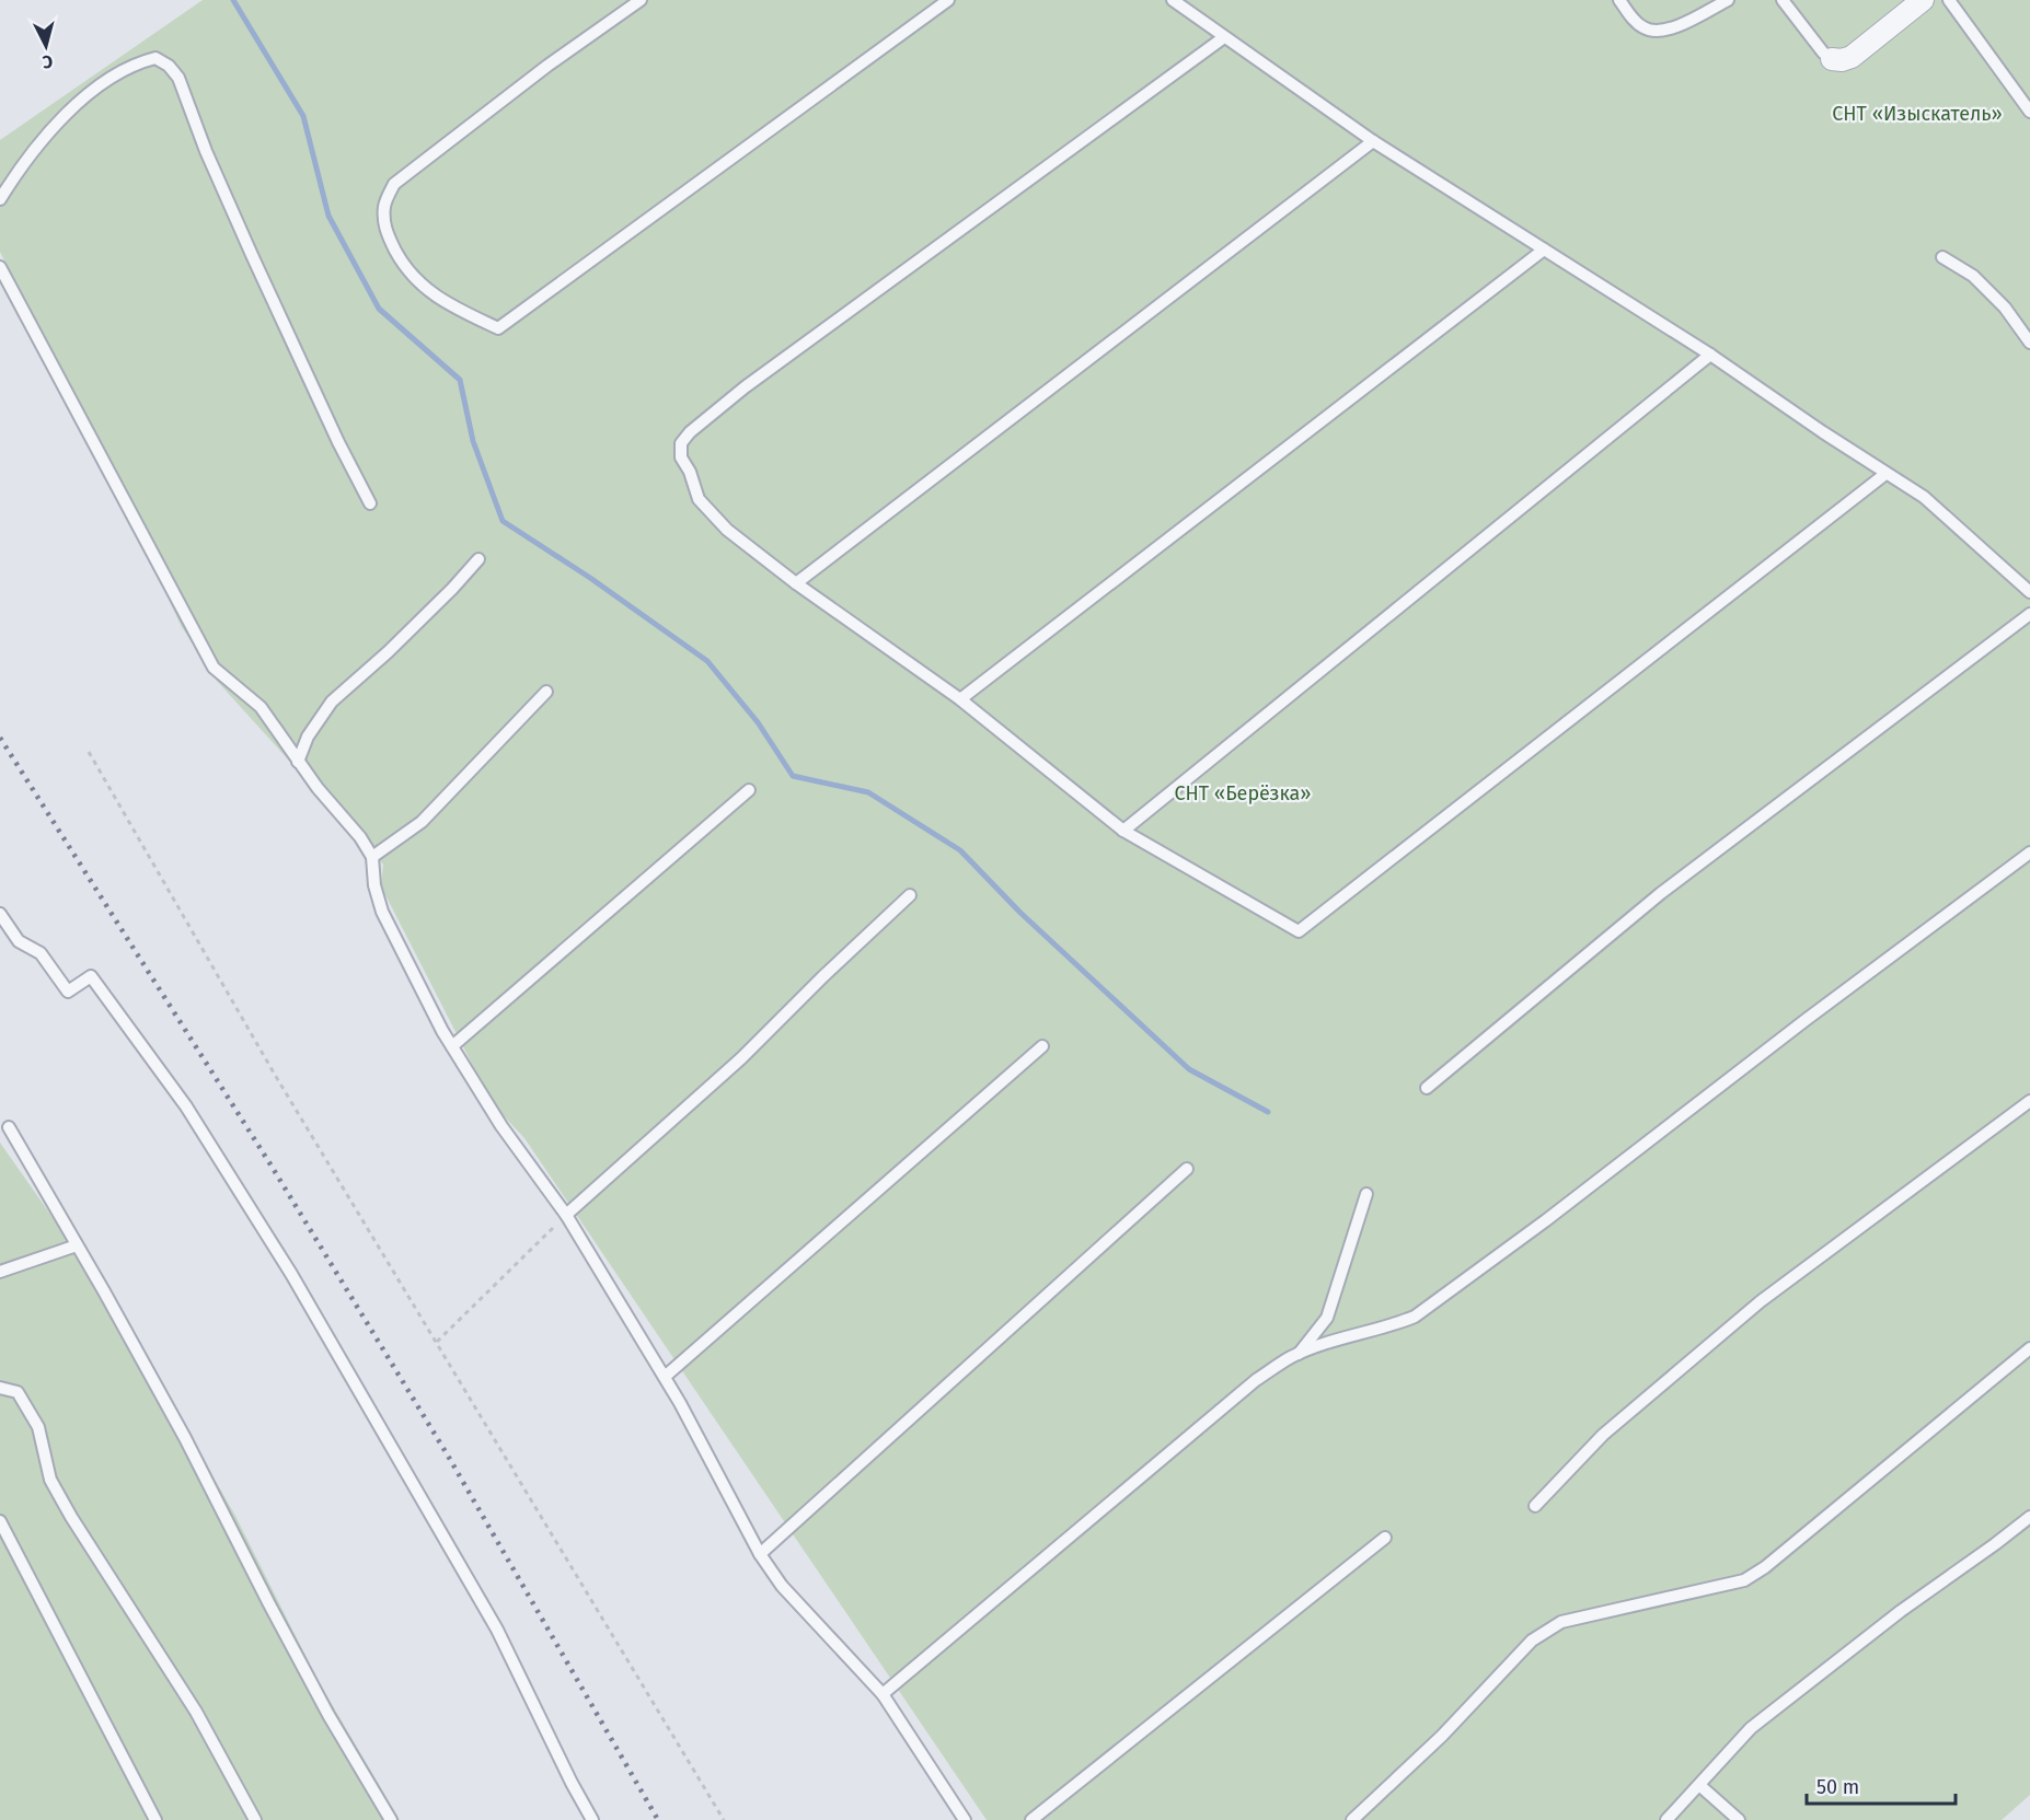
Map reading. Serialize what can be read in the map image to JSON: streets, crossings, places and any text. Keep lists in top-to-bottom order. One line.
{"parks":["СНТ «Изыскатель»","СНТ «Берёзка»"],"scale_bar":"50 m","north":"bottom"}
